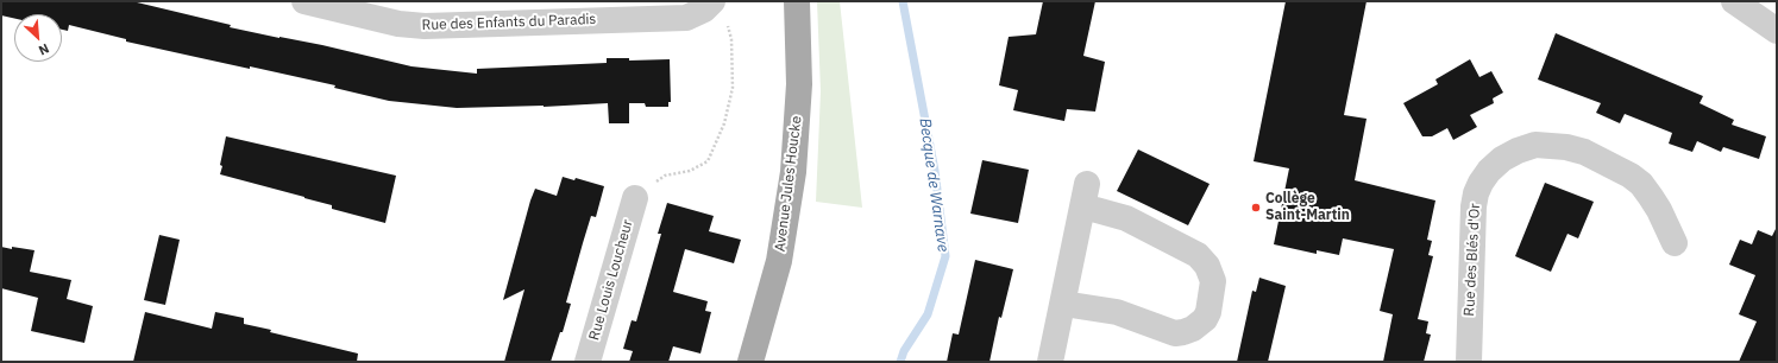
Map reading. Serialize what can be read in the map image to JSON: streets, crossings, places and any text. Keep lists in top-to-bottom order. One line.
{"streets":{"main road":["Avenue Jules Houcke"],"street":["Rue des Enfants du Paradis","Rue des Blés d'Or","Rue Louis Loucheur"]},"water":["Becque de Warnave"],"places":["Collège Saint-Martin"],"north":"bottom right"}
